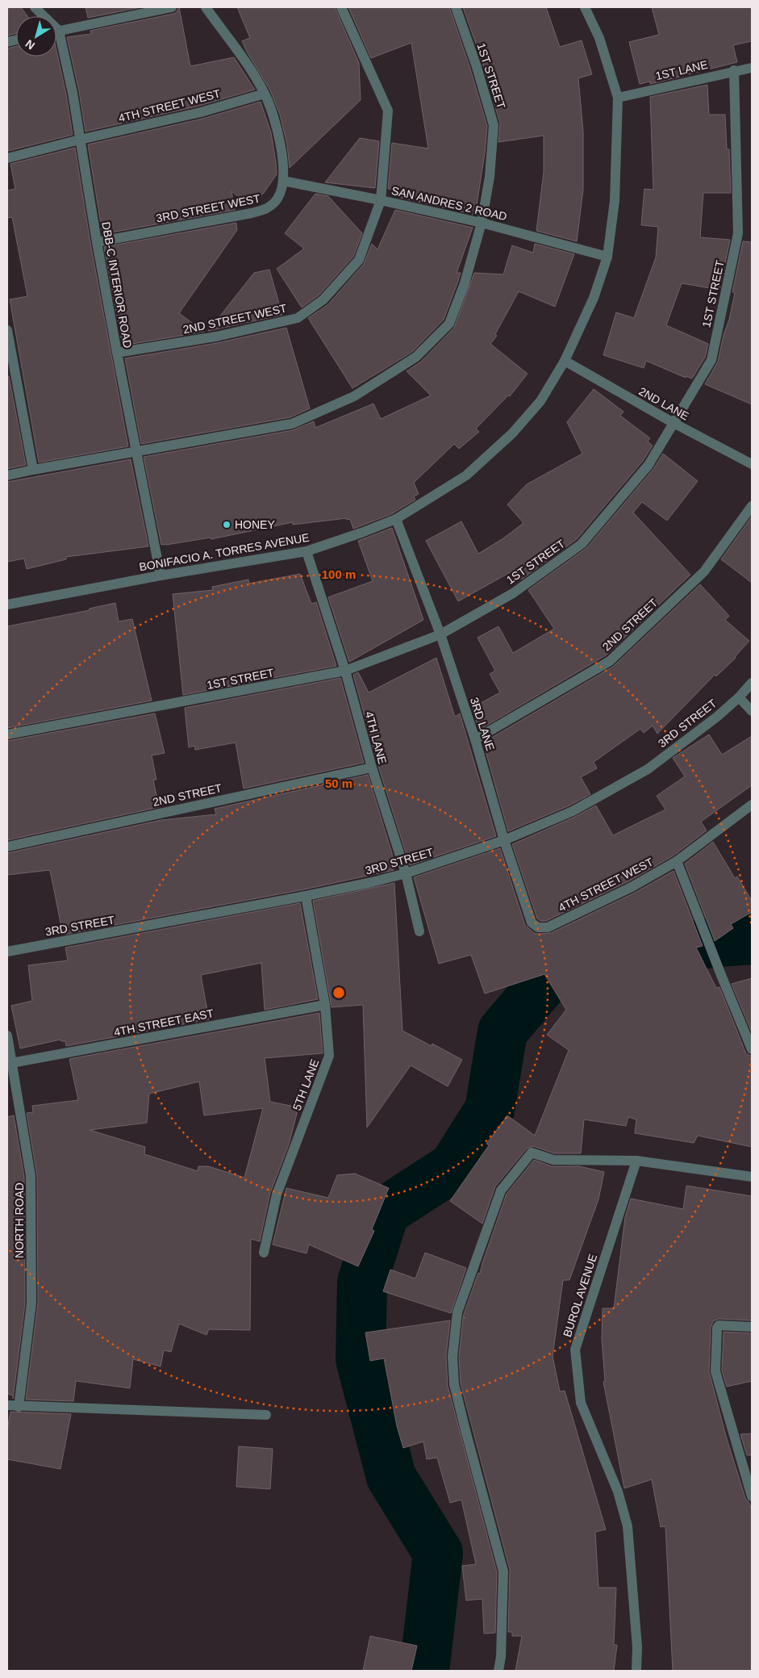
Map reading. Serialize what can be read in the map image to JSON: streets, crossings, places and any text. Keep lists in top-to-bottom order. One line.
{"streets":{"street":["1ST LANE","1ST STREET","4TH STREET WEST","SAN ANDRES 2 ROAD","3RD STREET WEST","DBB-C INTERIOR ROAD","2ND STREET WEST","2ND LANE","BONIFACIO A. TORRES AVENUE","2ND STREET","3RD STREET","3RD LANE","4TH LANE","4TH STREET EAST","5TH LANE","NORTH ROAD","BUROL AVENUE"]},"crossings":[["1ST LANE","1ST STREET"],["1ST LANE","BONIFACIO A. TORRES AVENUE"],["1ST STREET","SAN ANDRES 2 ROAD"],["1ST STREET","DBB-C INTERIOR ROAD"],["1ST STREET","2ND LANE"],["1ST STREET","3RD LANE"],["1ST STREET","4TH LANE"],["4TH STREET WEST","3RD STREET WEST"],["4TH STREET WEST","DBB-C INTERIOR ROAD"],["4TH STREET WEST","3RD LANE"],["SAN ANDRES 2 ROAD","3RD STREET WEST"],["SAN ANDRES 2 ROAD","2ND STREET WEST"],["SAN ANDRES 2 ROAD","BONIFACIO A. TORRES AVENUE"],["3RD STREET WEST","DBB-C INTERIOR ROAD"],["DBB-C INTERIOR ROAD","2ND STREET WEST"],["DBB-C INTERIOR ROAD","BONIFACIO A. TORRES AVENUE"],["2ND LANE","BONIFACIO A. TORRES AVENUE"],["BONIFACIO A. TORRES AVENUE","3RD LANE"],["BONIFACIO A. TORRES AVENUE","4TH LANE"],["2ND STREET","3RD LANE"],["2ND STREET","4TH LANE"],["3RD STREET","3RD LANE"],["3RD STREET","4TH LANE"],["3RD STREET","5TH LANE"],["4TH STREET EAST","5TH LANE"],["4TH STREET EAST","NORTH ROAD"]],"places":["HONEY"],"north":"bottom left","rings":["100 m","50 m"]}
